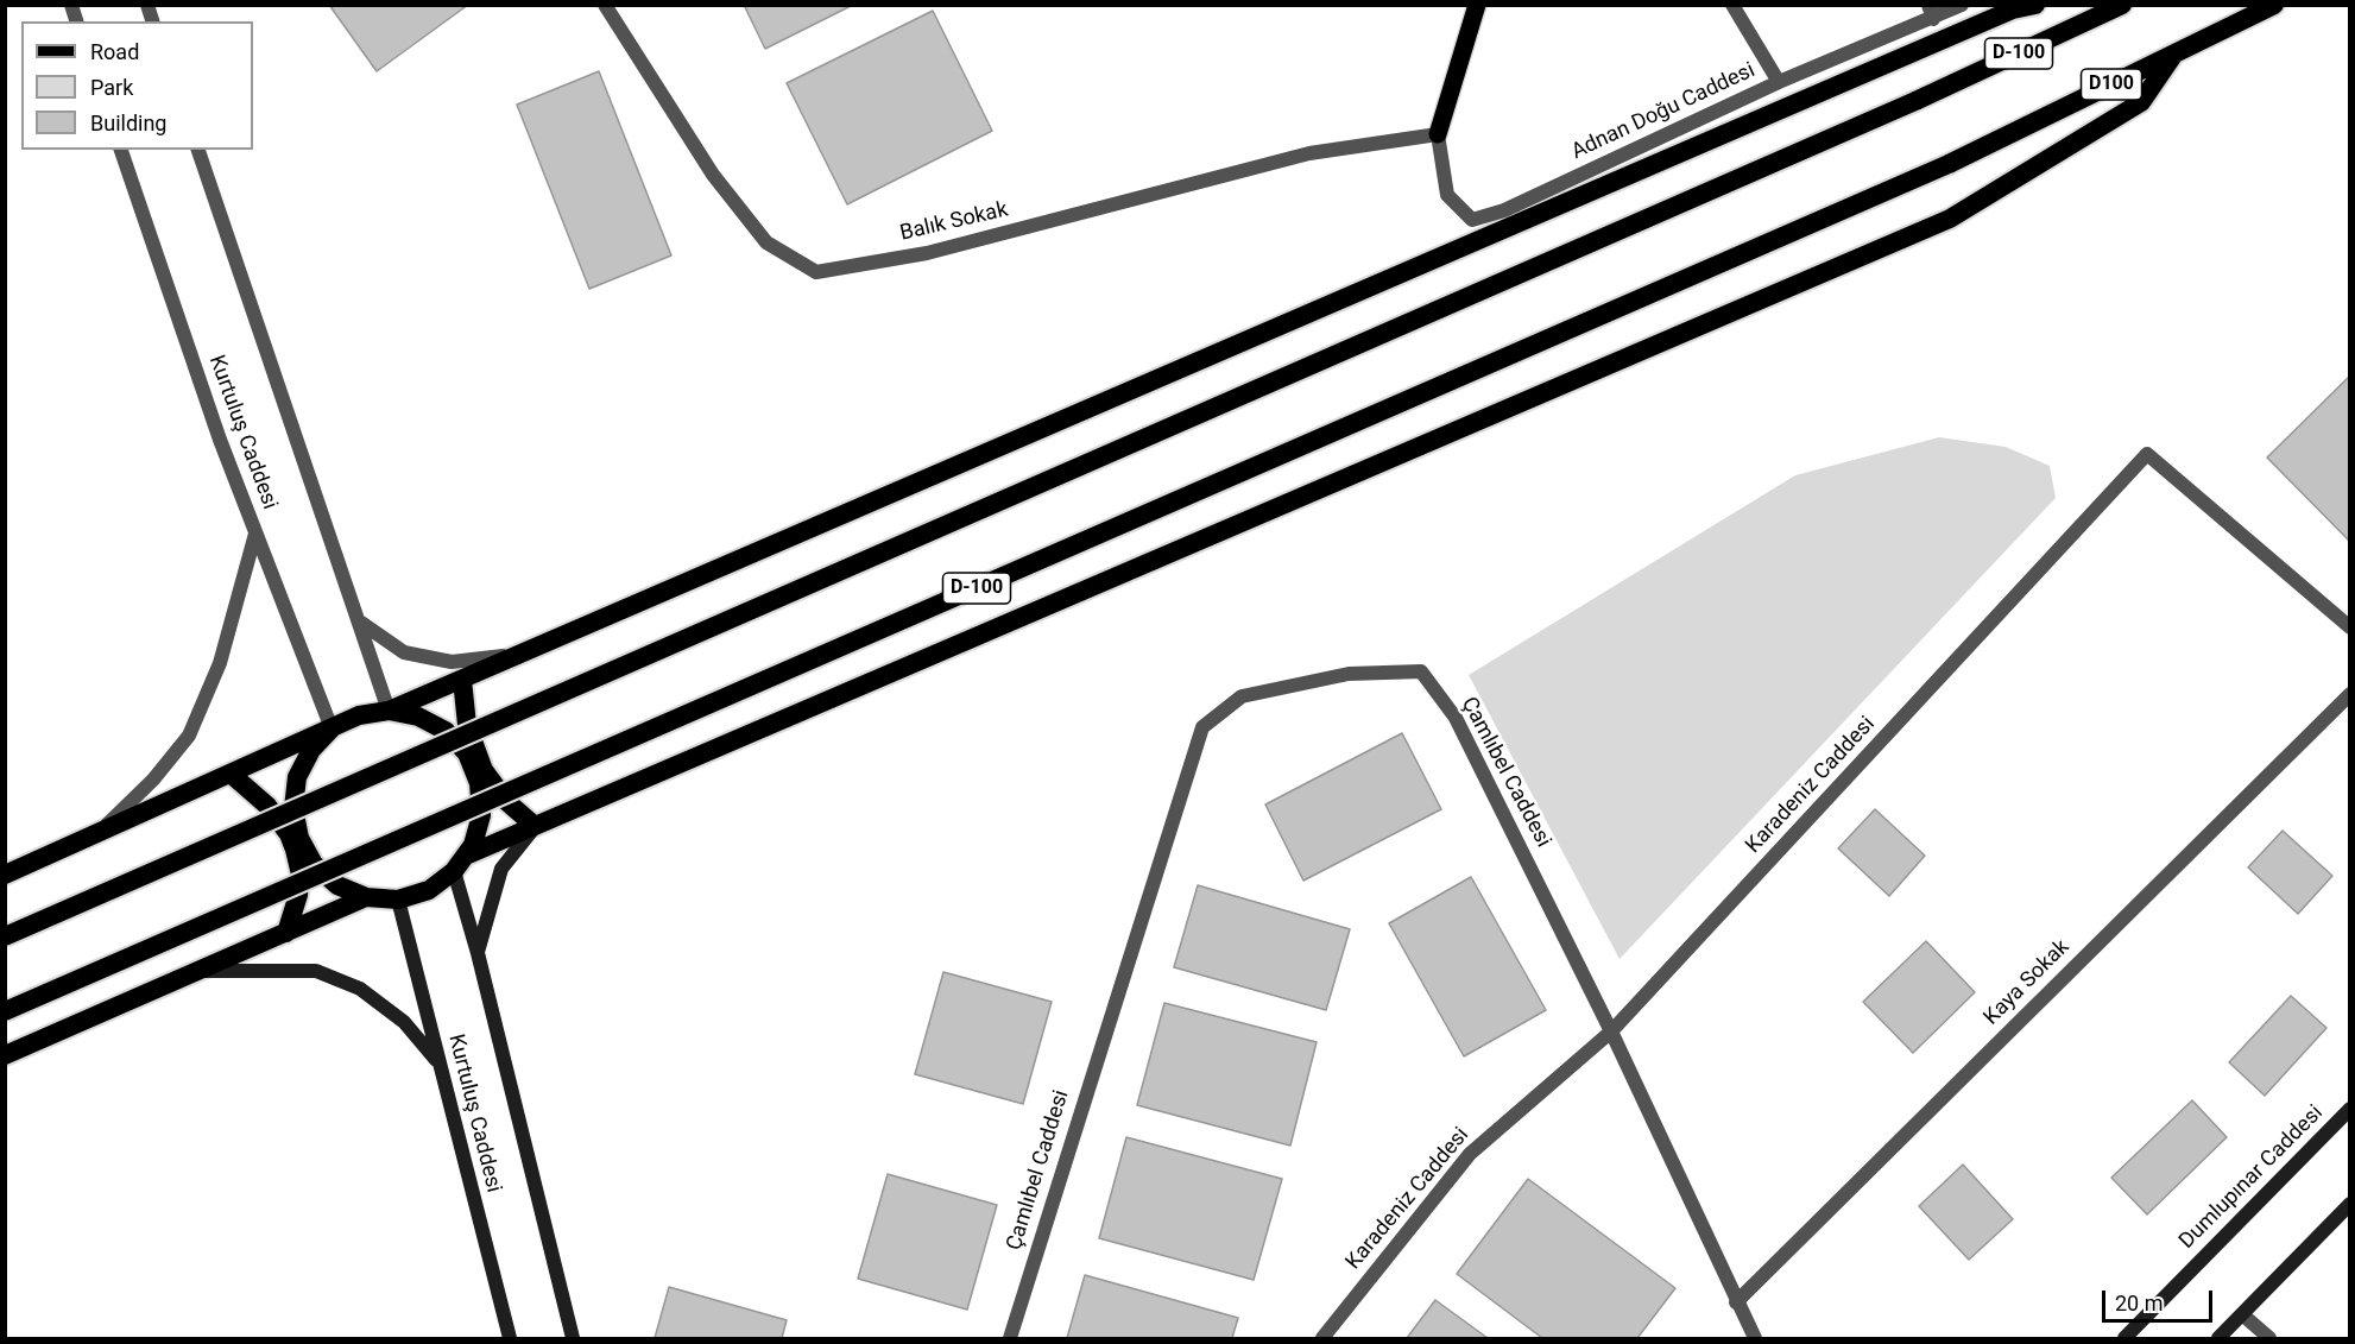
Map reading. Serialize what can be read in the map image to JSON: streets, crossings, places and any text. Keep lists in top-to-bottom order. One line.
{"streets":{"highway":["D-100","D100"],"main road":["Kurtuluş Caddesi","Dumlupınar Caddesi"],"street":["Adnan Doğu Caddesi","Balık Sokak","Çamlıbel Caddesi","Karadeniz Caddesi","Kaya Sokak"]},"crossings":[["D-100","D100"],["Adnan Doğu Caddesi","Balık Sokak"],["Çamlıbel Caddesi","Karadeniz Caddesi"],["Çamlıbel Caddesi","Kaya Sokak"]],"legend":["Road","Park","Building"],"scale_bar":"20 m"}
